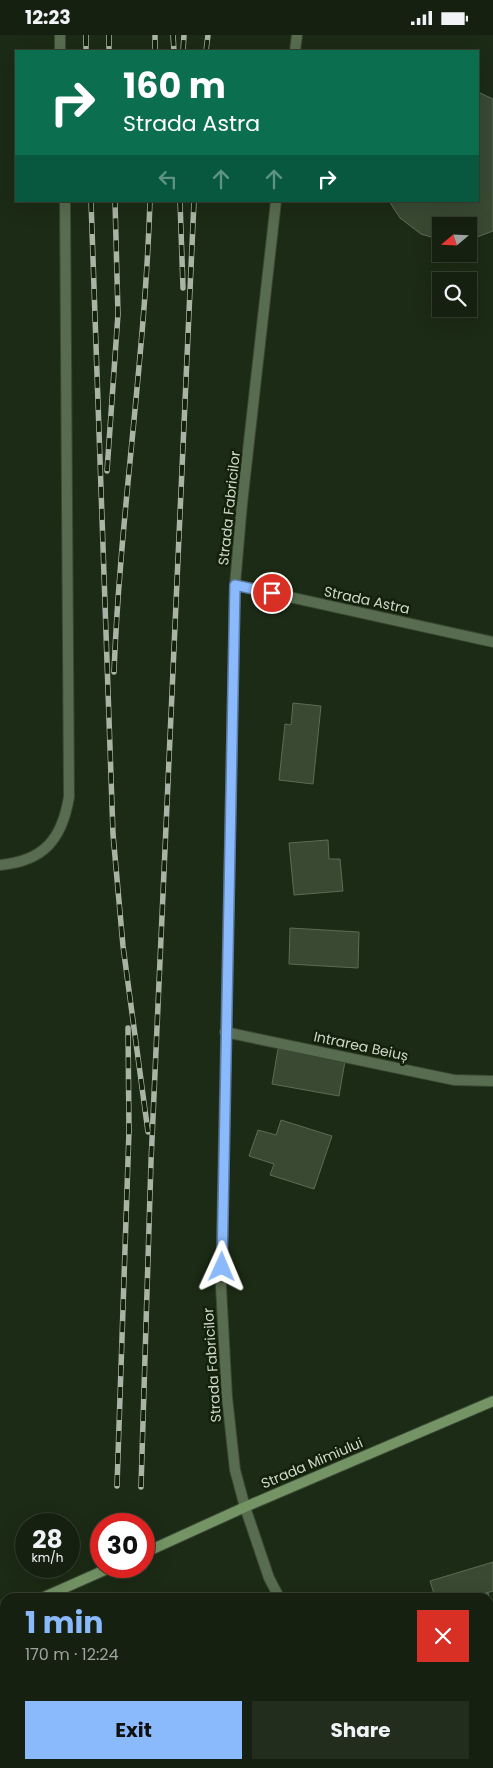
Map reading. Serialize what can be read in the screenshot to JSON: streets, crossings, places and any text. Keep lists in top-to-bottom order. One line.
{"streets":{"street":["Strada Fabricilor","Strada Astra","Intrarea Beiuș","Strada Mimiului"]},"crossings":[["Strada Fabricilor","Strada Astra"],["Strada Fabricilor","Intrarea Beiuș"],["Strada Fabricilor","Strada Mimiului"]],"north":"left","page":{"status":"12:23","turn":["160 m","Strada Astra"],"speed":"28 km/h","limit":"30","heading":["1 min","170 m · 12:24"],"buttons":["Exit","Share"]}}
